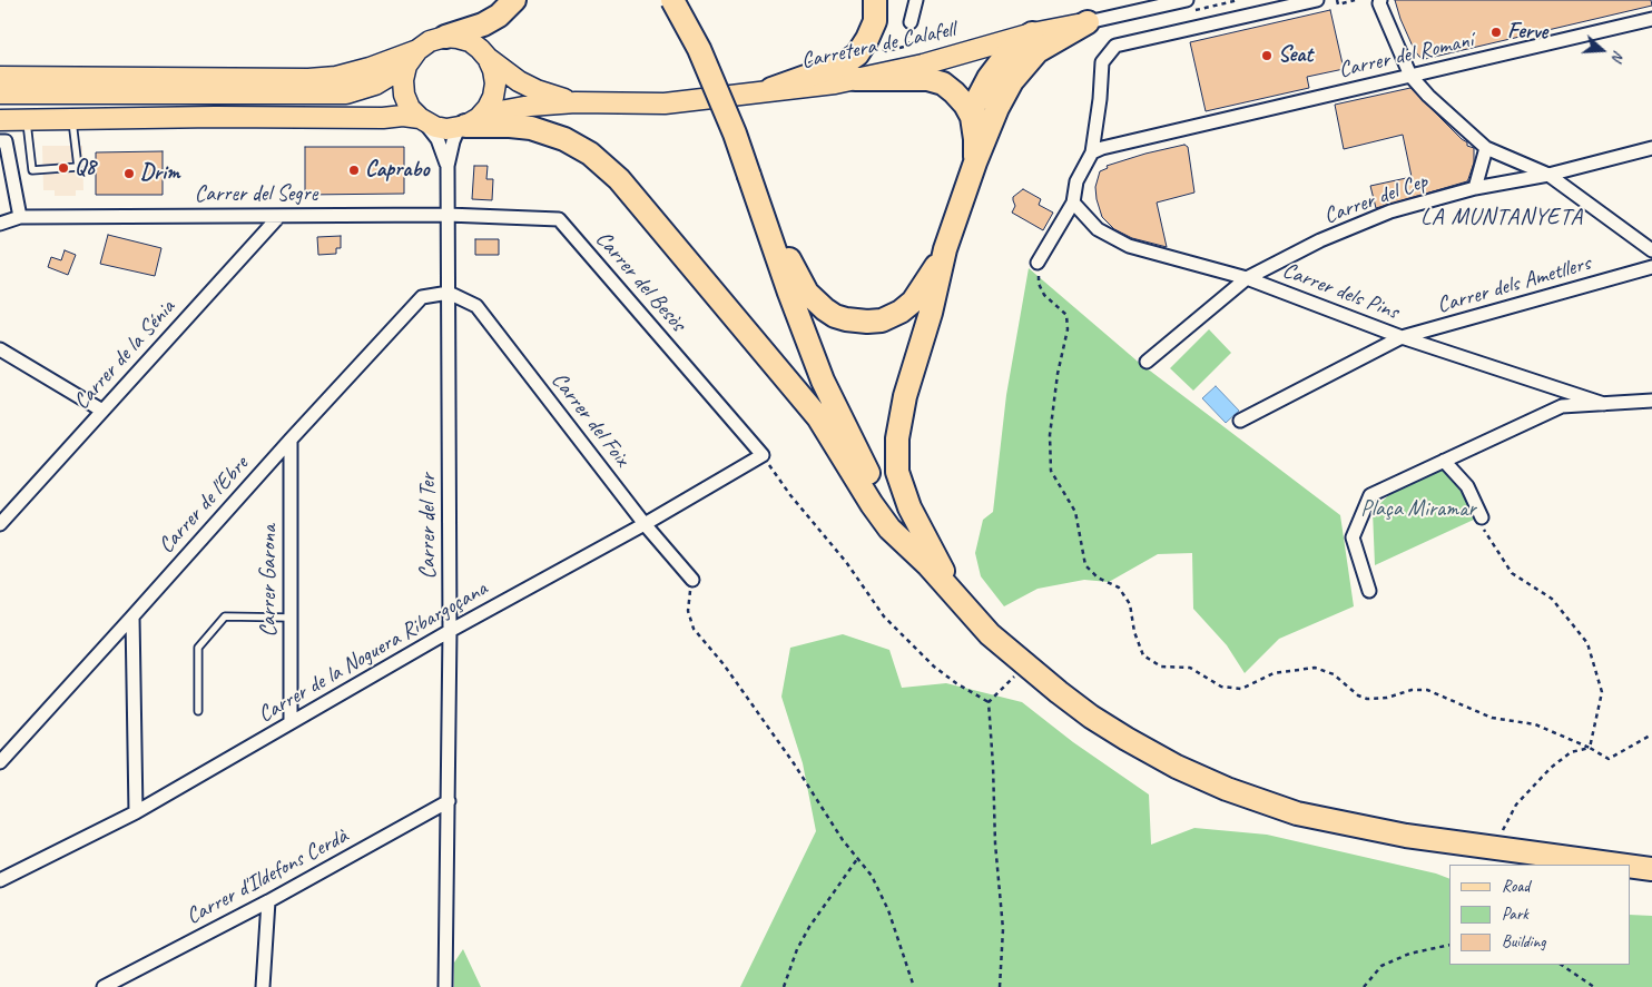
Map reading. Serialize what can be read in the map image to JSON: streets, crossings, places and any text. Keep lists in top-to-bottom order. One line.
{"streets":{"main road":["Carretera de Calafell"],"street":["Carrer del Romaní","Carrer del Segre","Carrer del Cep","Carrer del Besòs","Carrer dels Ametllers","Carrer dels Pins","Carrer de la Sénia","Carrer del Foix","Carrer de l'Ebre","Carrer del Ter","Carrer Garona","Carrer de la Noguera Ribargoçana","Carrer d'Ildefons Cerdà"]},"crossings":[["Carretera de Calafell","Carrer del Ter"],["Carrer del Segre","Carrer del Besòs"],["Carrer del Segre","Carrer de la Sénia"],["Carrer del Segre","Carrer del Ter"],["Carrer del Cep","Carrer dels Pins"],["Carrer del Besòs","Carrer del Ter"],["Carrer del Besòs","Carrer de la Noguera Ribargoçana"],["Carrer dels Ametllers","Carrer dels Pins"],["Carrer del Foix","Carrer de l'Ebre"],["Carrer del Foix","Carrer del Ter"],["Carrer del Foix","Carrer de la Noguera Ribargoçana"],["Carrer de l'Ebre","Carrer del Ter"],["Carrer de l'Ebre","Carrer Garona"],["Carrer del Ter","Carrer de la Noguera Ribargoçana"],["Carrer del Ter","Carrer d'Ildefons Cerdà"],["Carrer Garona","Carrer de la Noguera Ribargoçana"]],"districts":["LA MUNTANYETA"],"parks":["Plaça Miramar"],"places":["Ferve","Seat","Q8","Caprabo","Drim"],"legend":["Road","Park","Building"],"north":"right"}
